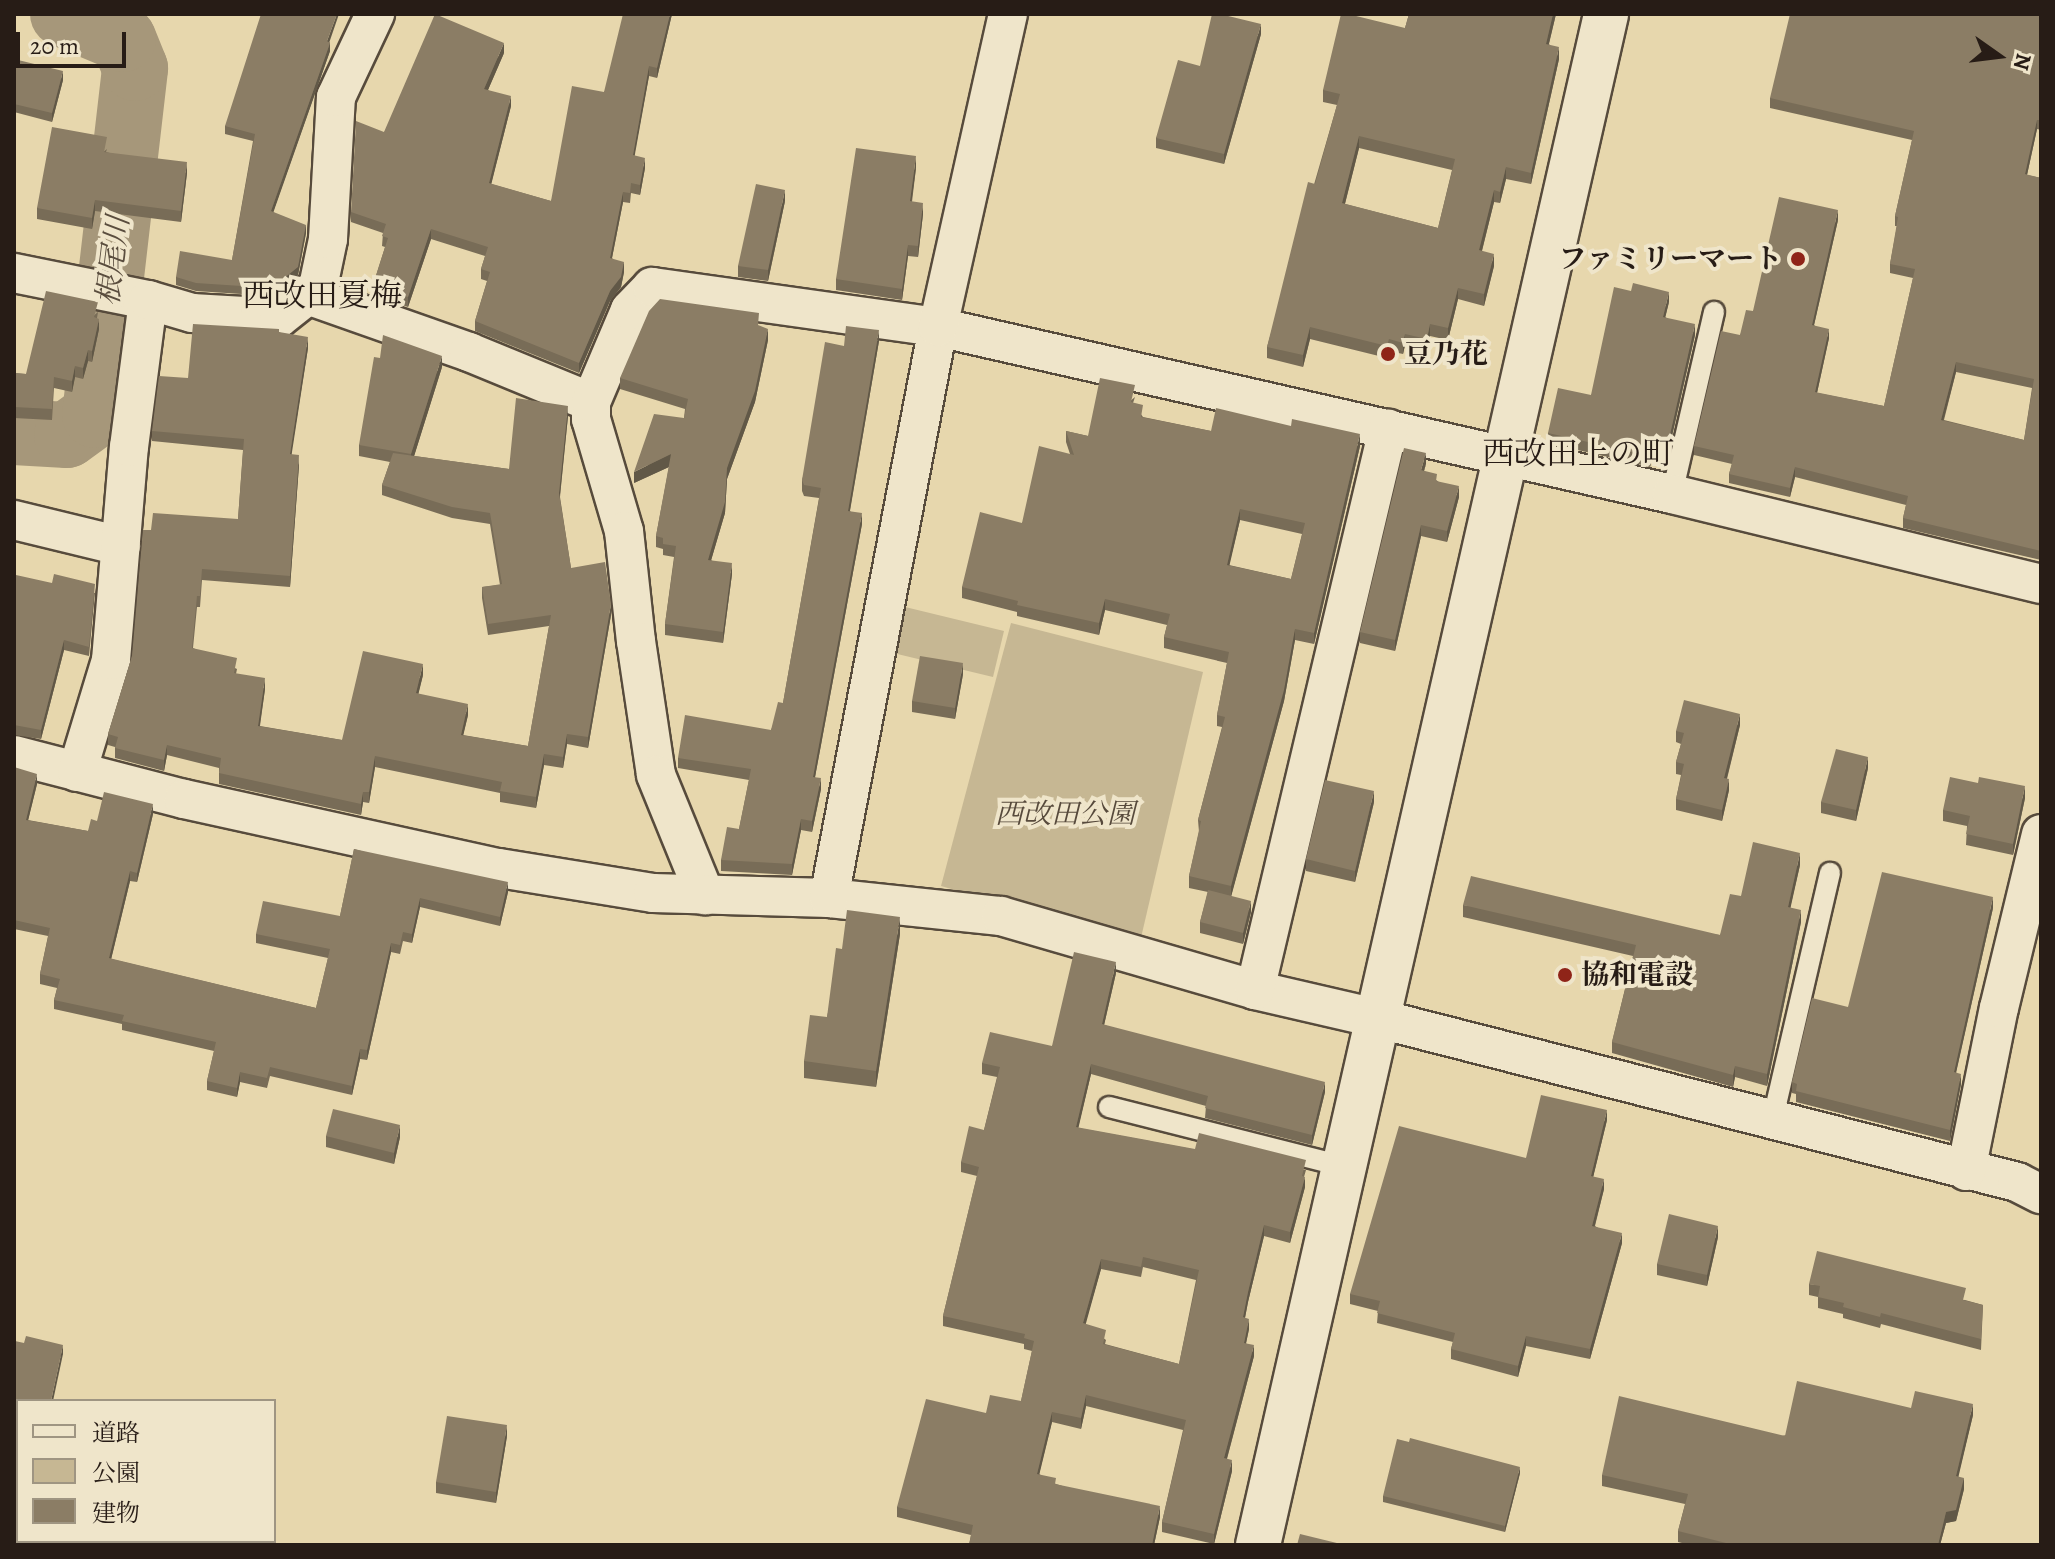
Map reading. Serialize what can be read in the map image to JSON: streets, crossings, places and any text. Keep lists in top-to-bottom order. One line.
{"districts":["西改田夏梅","西改田上の町"],"water":["根尾川"],"parks":["西改田公園"],"places":["ファミリーマート","豆乃花","協和電設"],"legend":["道路","公園","建物"],"scale_bar":"20 m","north":"right"}
